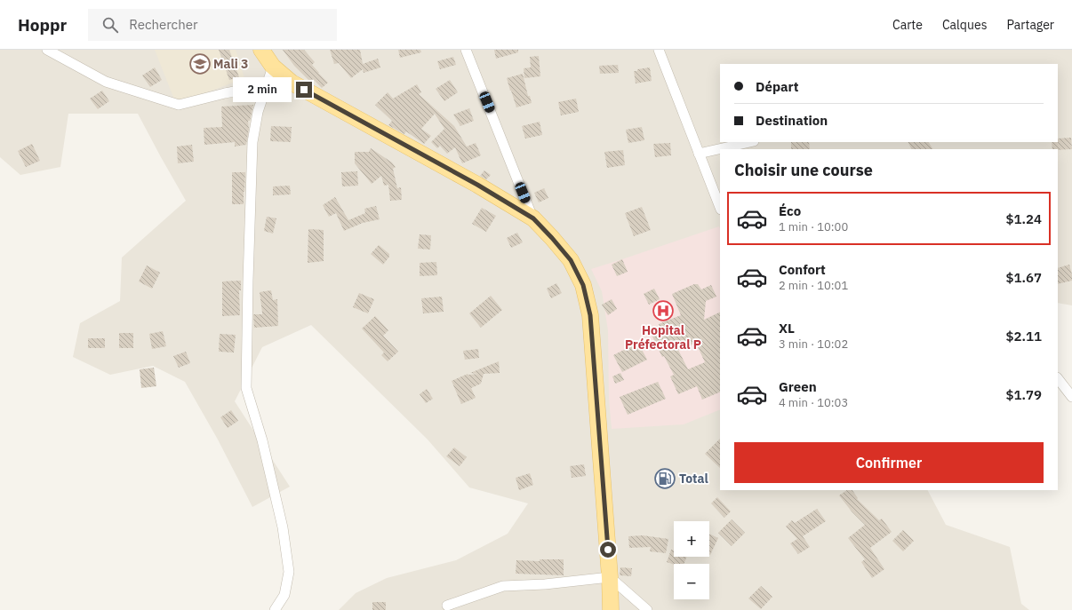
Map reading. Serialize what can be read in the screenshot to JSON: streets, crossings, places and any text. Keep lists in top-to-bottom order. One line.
{"places":{"school or university":["Mali 3"],"hospital":["Hopital Préfectoral P"],"fuel station":["Total"]},"page":{"header":"Hoppr","search":"Rechercher","nav":["Carte","Calques","Partager"],"banner":["Départ","Destination"],"bubble":"2 min","heading":"Choisir une course","list":[{"name":"Éco","note":"1 min · 10:00","value":"$1.24"},{"name":"Confort","note":"2 min · 10:01","value":"$1.67"},{"name":"XL","note":"3 min · 10:02","value":"$2.11"},{"name":"Green","note":"4 min · 10:03","value":"$1.79"}],"buttons":"Confirmer","map_buttons":["+","−"]}}
